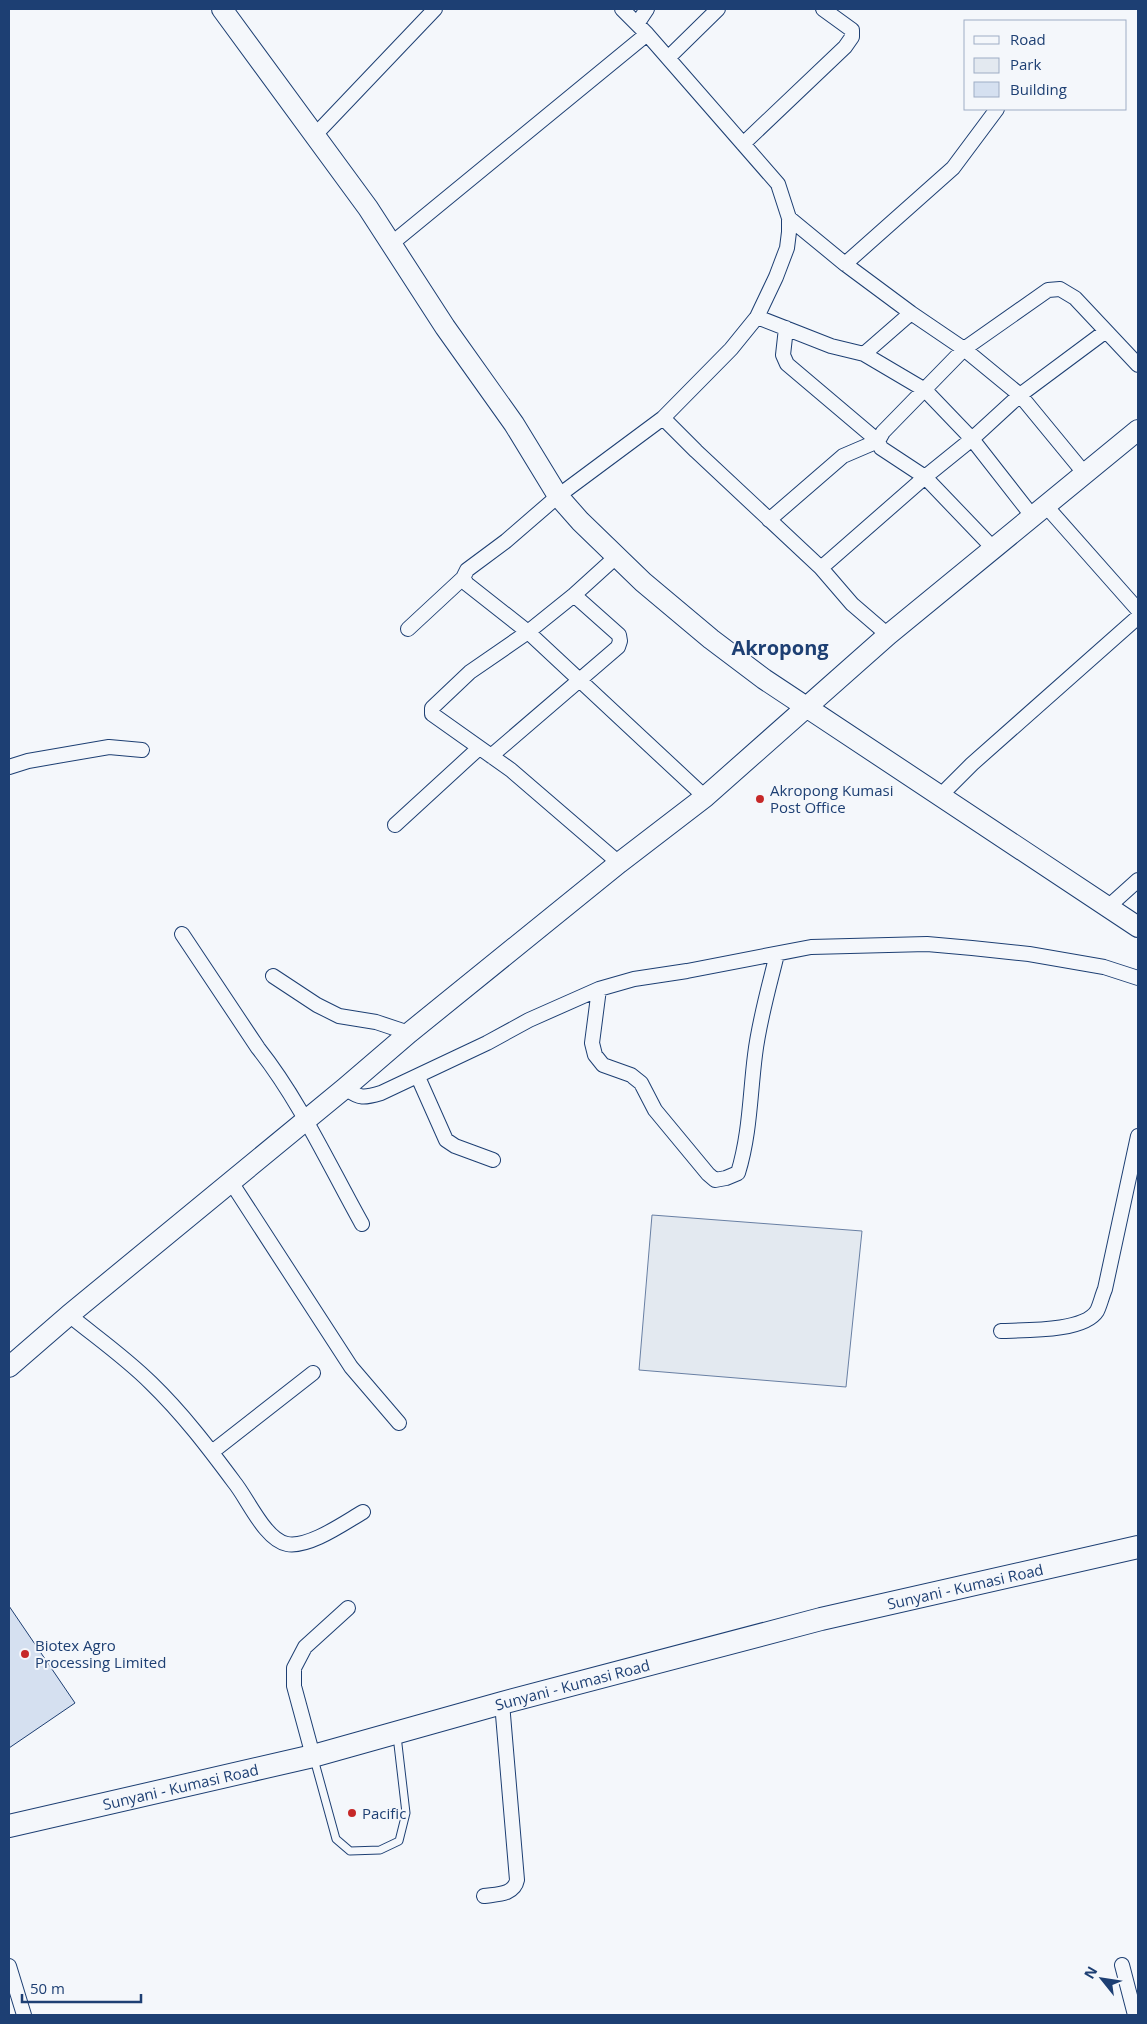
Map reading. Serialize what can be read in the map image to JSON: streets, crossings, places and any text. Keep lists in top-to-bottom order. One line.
{"streets":{"main road":["Sunyani - Kumasi Road"]},"districts":["Akropong"],"places":["Akropong Kumasi Post Office","Biotex Agro Processing Limited","Pacific"],"legend":["Road","Park","Building"],"scale_bar":"50 m","north":"top left"}
